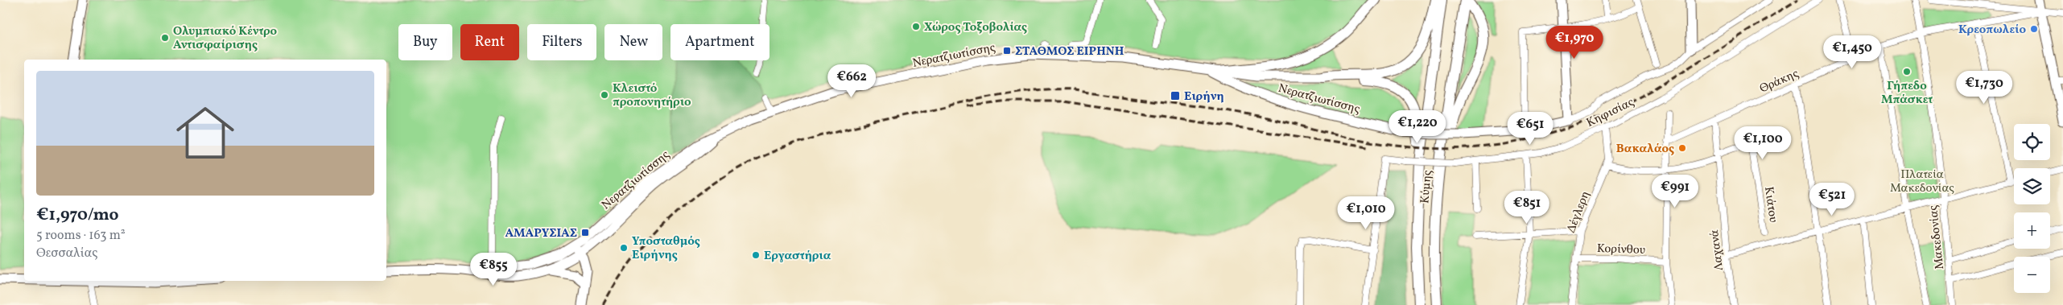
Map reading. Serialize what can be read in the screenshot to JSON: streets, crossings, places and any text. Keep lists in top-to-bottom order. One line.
{"streets":{"main road":["Νερατζιωτίσσης","Κηφισίας","Κύμης"],"street":["Θράκης","Κιάτου","Δέγλερη","Μακεδονίας","Κορίνθου","Λαχανά"]},"crossings":[["Νερατζιωτίσσης","Κηφισίας"],["Θράκης","Μακεδονίας"],["Θράκης","Λαχανά"],["Κηφισίας","Δέγλερη"],["Κιάτου","Δέγλερη"],["Κιάτου","Λαχανά"],["Δέγλερη","Κορίνθου"]],"parks":["Πλατεία Μακεδονίας"],"places":{"other":["Χώρος Τοξοβολίας","Κρεοπωλείο","Ολυμπιακό Κέντρο Αντισφαίρισης","Γήπεδο Μπάσκετ","Κλειστό προπονητήριο","Βακαλάος","Υποσταθμός Ειρήνης","Εργαστήρια"],"transit":["ΣΤΑΘΜΟΣ ΕΙΡΗΝΗ","Ειρήνη","ΑΜΑΡΥΣΙΑΣ"]},"page":{"chip":["Buy","Rent","Filters","New","Apartment"],"price":["€1,970","€1,450","€662","€1,730","€1,220","€651","€1,100","€991","€521","€851","€1,010","€855"],"list":[{"name":"€1,970/mo","note":"5 rooms · 163 m² · Θεσσαλίας"}],"map_buttons":["+","−"]}}
